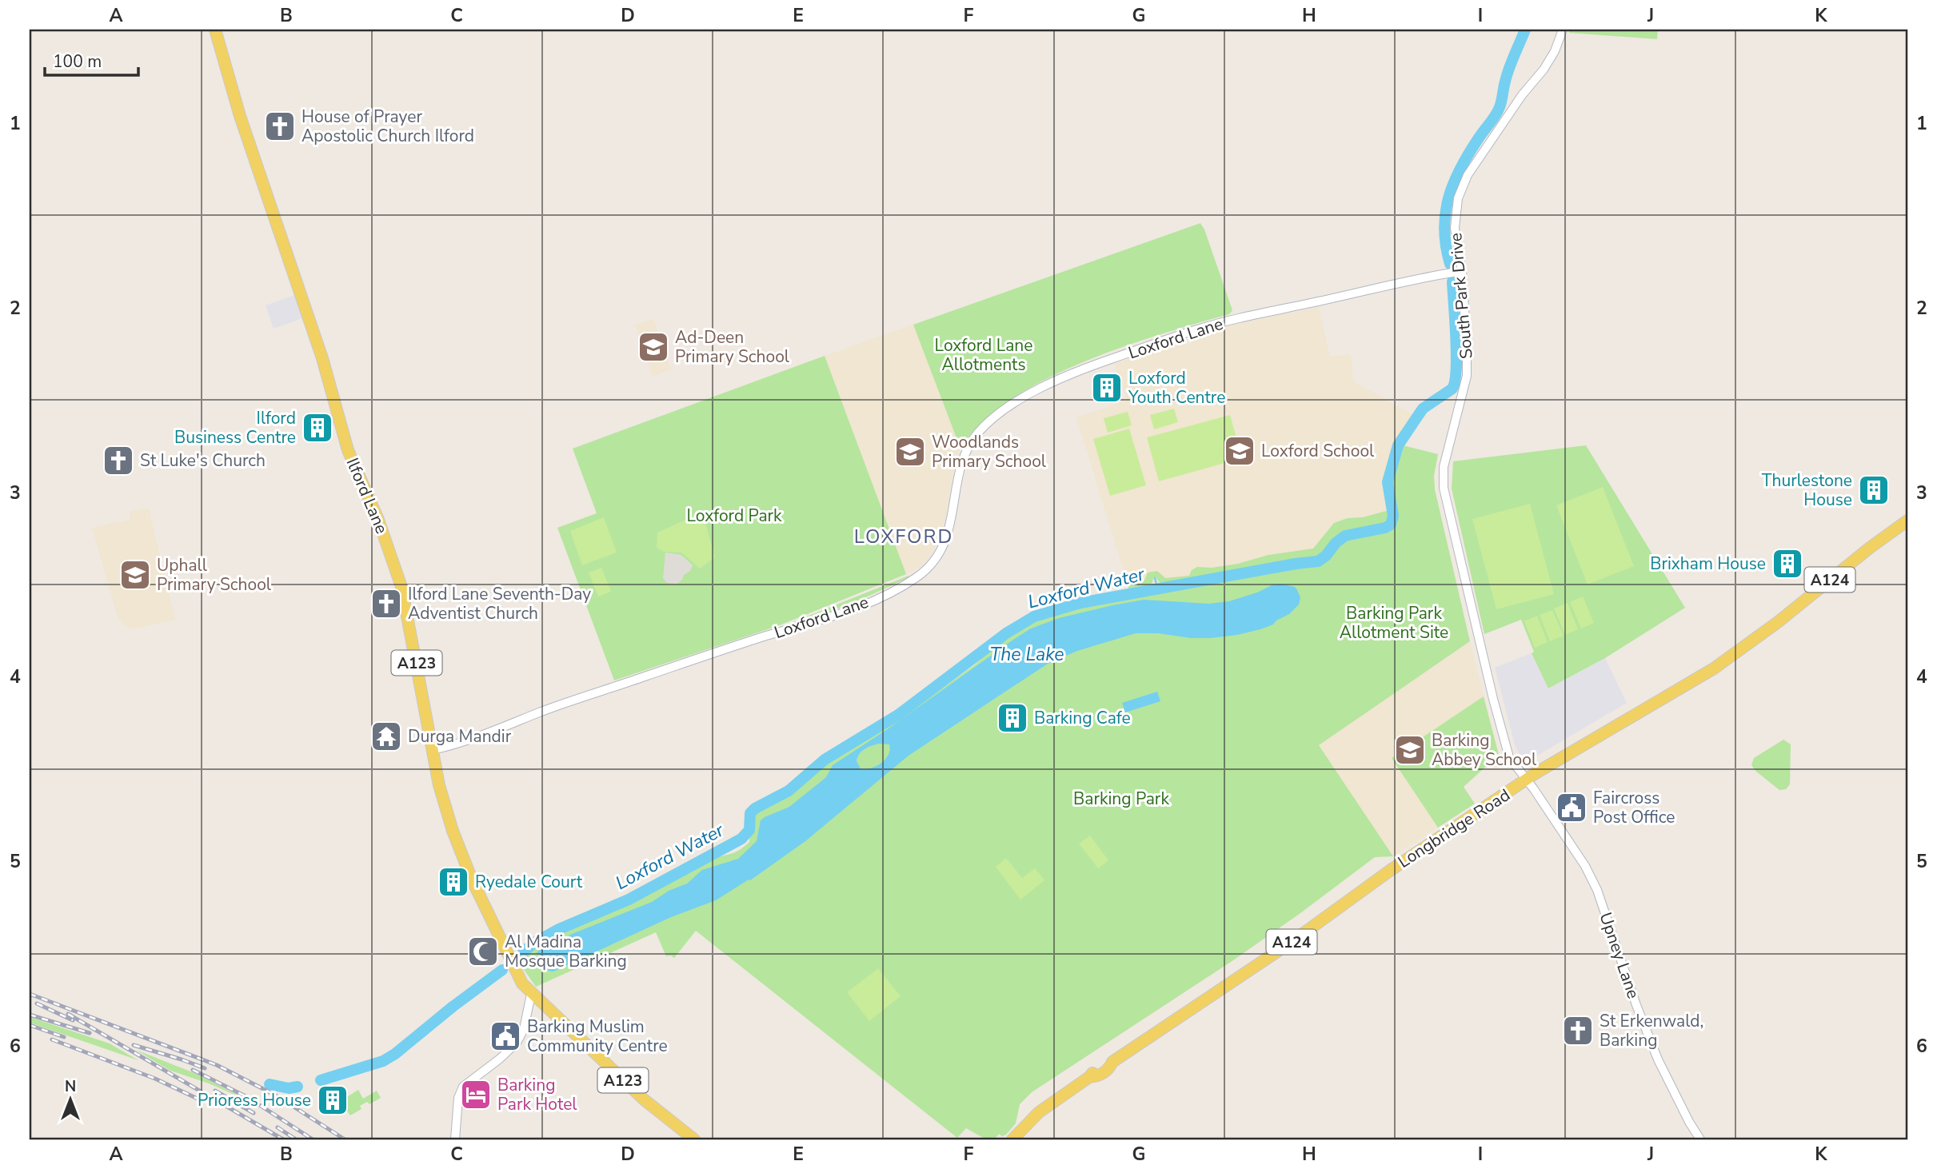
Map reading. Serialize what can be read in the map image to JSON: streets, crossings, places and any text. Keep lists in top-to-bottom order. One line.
{"streets":{"main road":["Ilford Lane","A124","A123","Longbridge Road"],"street":["South Park Drive","Loxford Lane","Upney Lane"]},"crossings":[["South Park Drive","Loxford Lane"],["South Park Drive","Longbridge Road"],["South Park Drive","Upney Lane"],["Loxford Lane","Ilford Lane"],["Ilford Lane","A123"],["Longbridge Road","Upney Lane"]],"districts":["LOXFORD"],"water":["Loxford Water","The Lake"],"parks":["Loxford Lane Allotments","Loxford Park","Barking Park Allotment Site","Barking Park"],"places":{"church":["House of Prayer Apostolic Church Ilford","St Luke's Church","Ilford Lane Seventh-Day Adventist Church","St Erkenwald, Barking"],"school or university":["Ad-Deen Primary School","Loxford School","Woodlands Primary School","Uphall Primary School","Barking Abbey School"],"building":["Loxford Youth Centre","Ilford Business Centre","Thurlestone House","Brixham House","Barking Cafe","Ryedale Court","Prioress House"],"temple":["Durga Mandir"],"public building":["Faircross Post Office","Barking Muslim Community Centre"],"mosque":["Al Madina Mosque Barking"],"hotel":["Barking Park Hotel"]},"scale_bar":"100 m","north":"top","grid":{"columns":["A","B","C","D","E","F","G","H","I","J","K"],"rows":["1","2","3","4","5","6"]}}
